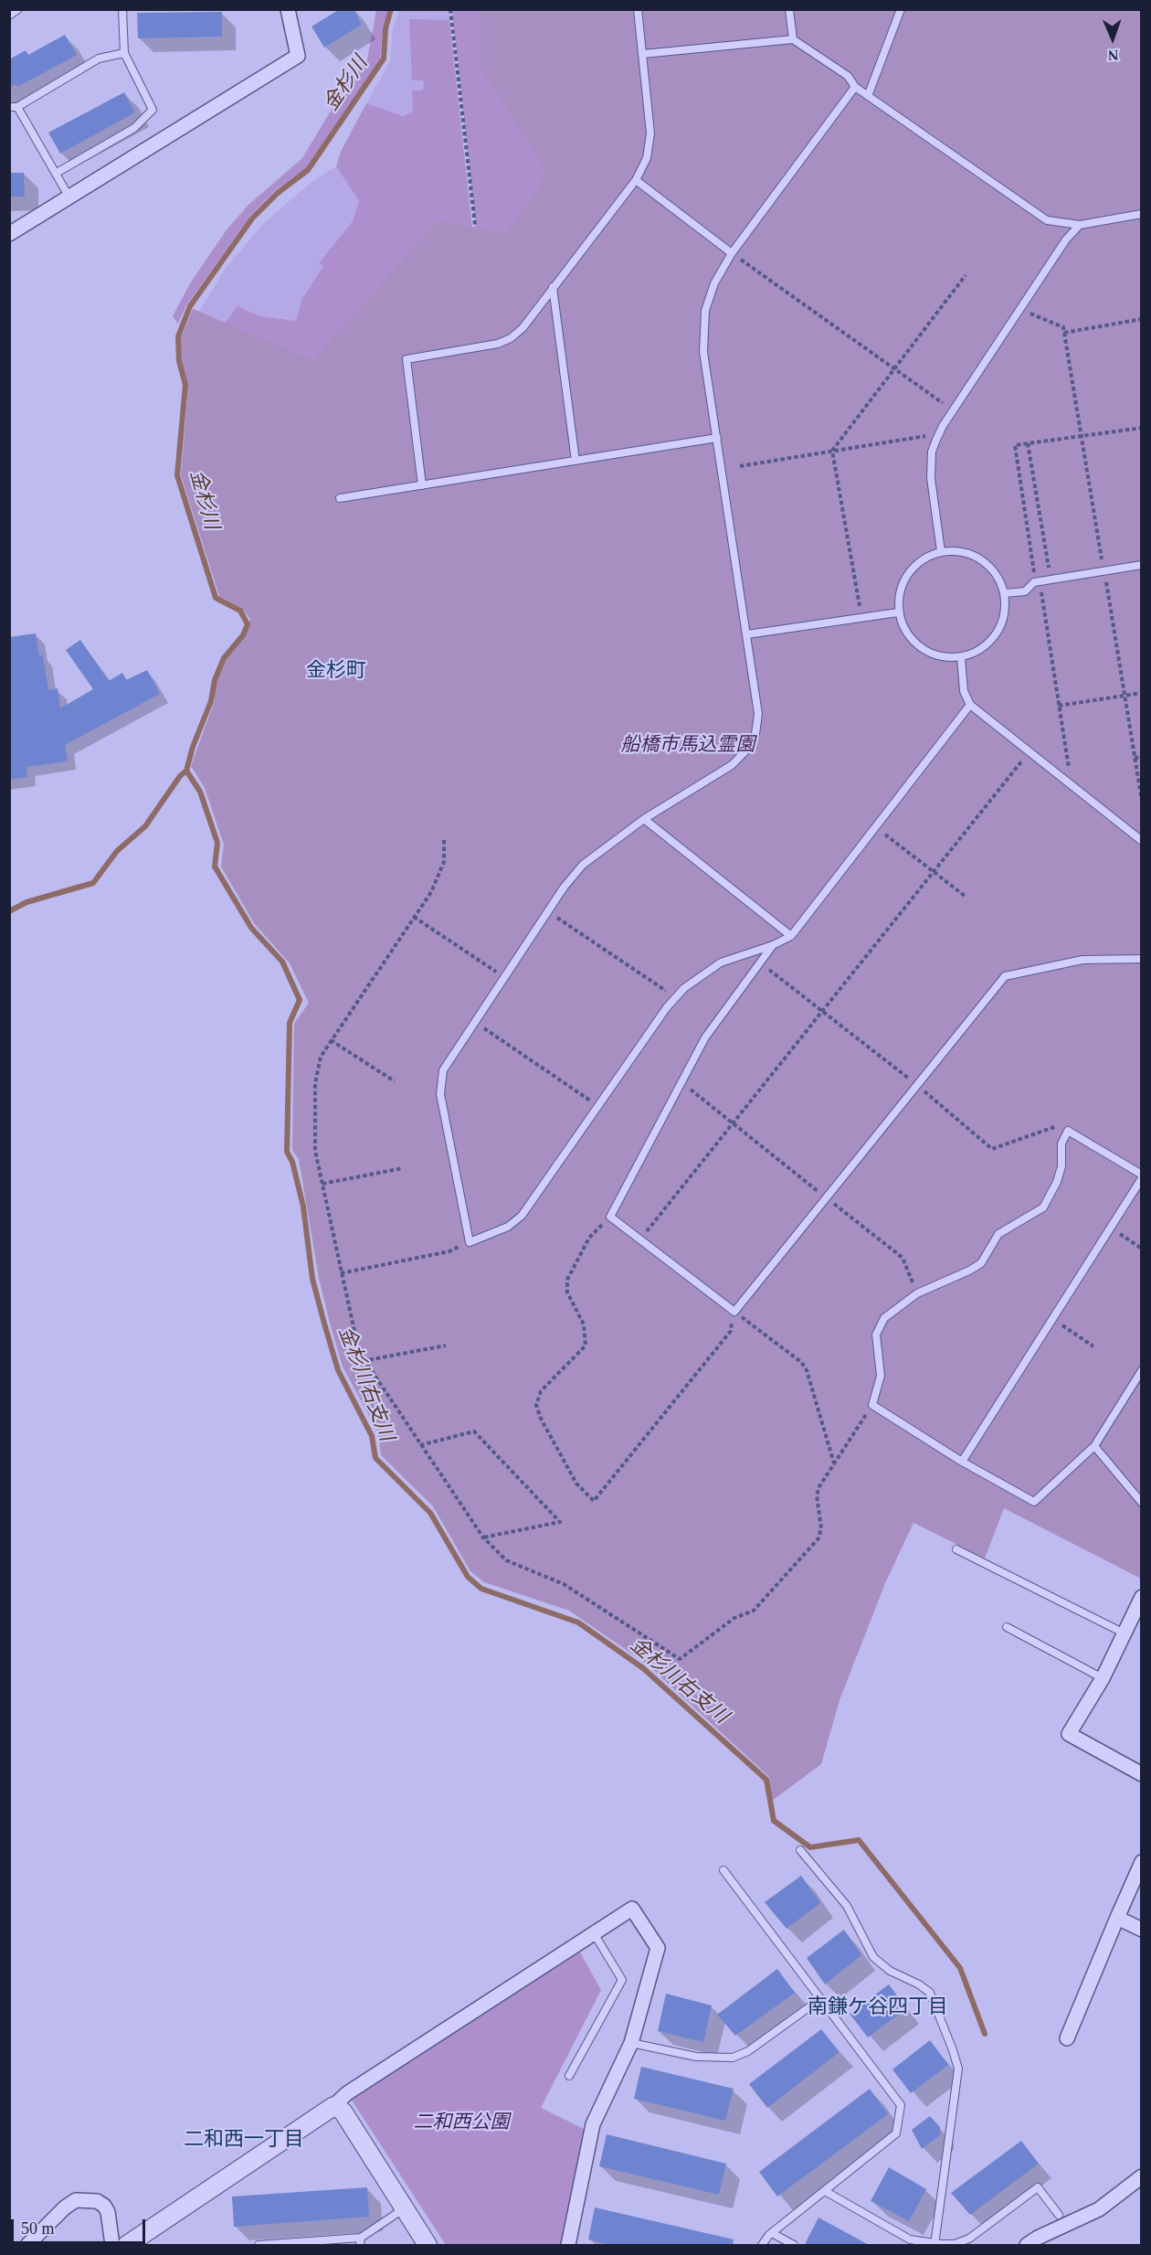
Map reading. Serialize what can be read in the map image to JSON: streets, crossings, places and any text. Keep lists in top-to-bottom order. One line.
{"districts":["金杉町","南鎌ケ谷四丁目","二和西一丁目"],"water":["金杉川","金杉川右支川"],"parks":["船橋市馬込霊園","二和西公園"],"scale_bar":"50 m","north":"bottom"}
